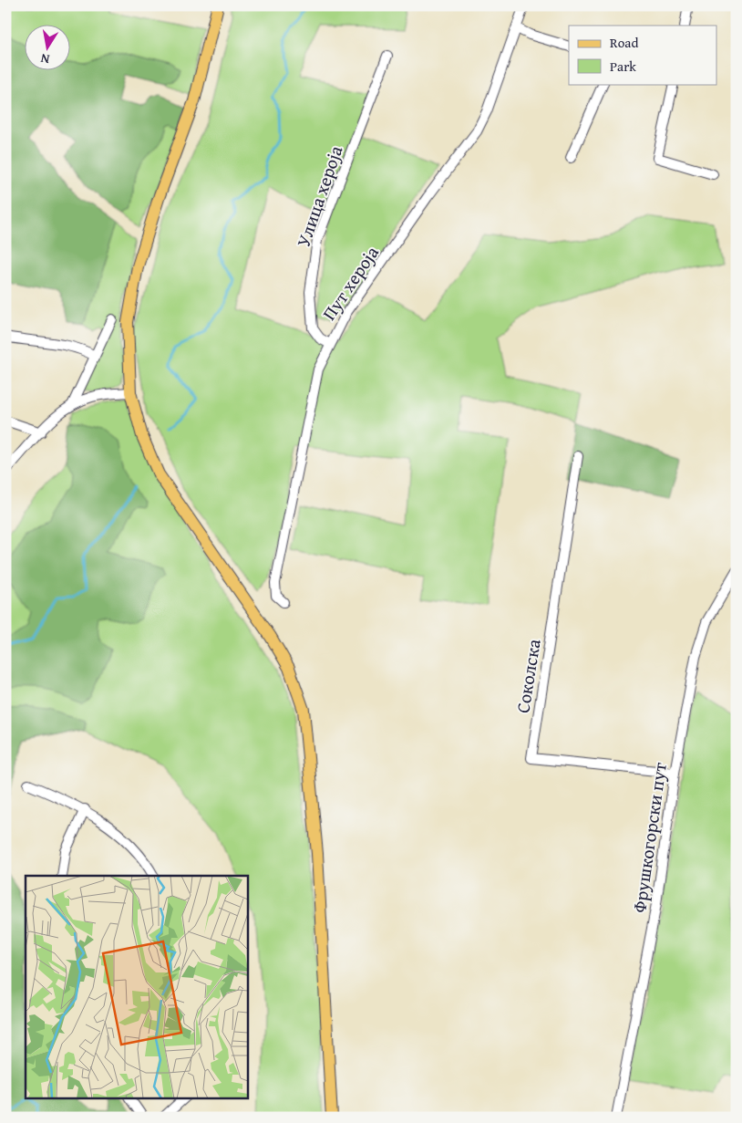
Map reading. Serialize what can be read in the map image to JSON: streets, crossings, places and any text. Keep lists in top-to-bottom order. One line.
{"streets":{"street":["Улица хероја","Пут хероја","Соколска","Фрушкогорски пут"]},"crossings":[["Улица хероја","Пут хероја"],["Соколска","Фрушкогорски пут"]],"legend":["Road","Park"],"north":"bottom"}
